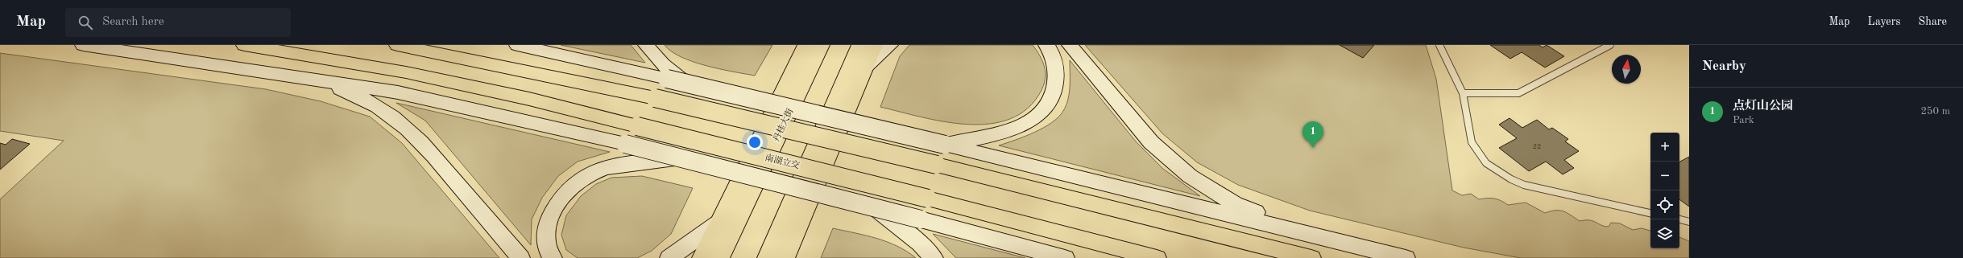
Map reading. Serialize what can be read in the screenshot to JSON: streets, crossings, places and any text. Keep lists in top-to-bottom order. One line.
{"streets":{"main road":["丹桂大街","南湖立交"]},"house_numbers":["22"],"north":"top","page":{"header":"Map","search":"Search here","nav":["Map","Layers","Share"],"heading":"Nearby","list":[{"mark":"1","name":"点灯山公园","note":"Park","value":"250 m"}],"pins":"1","map_buttons":["+","−"]}}
